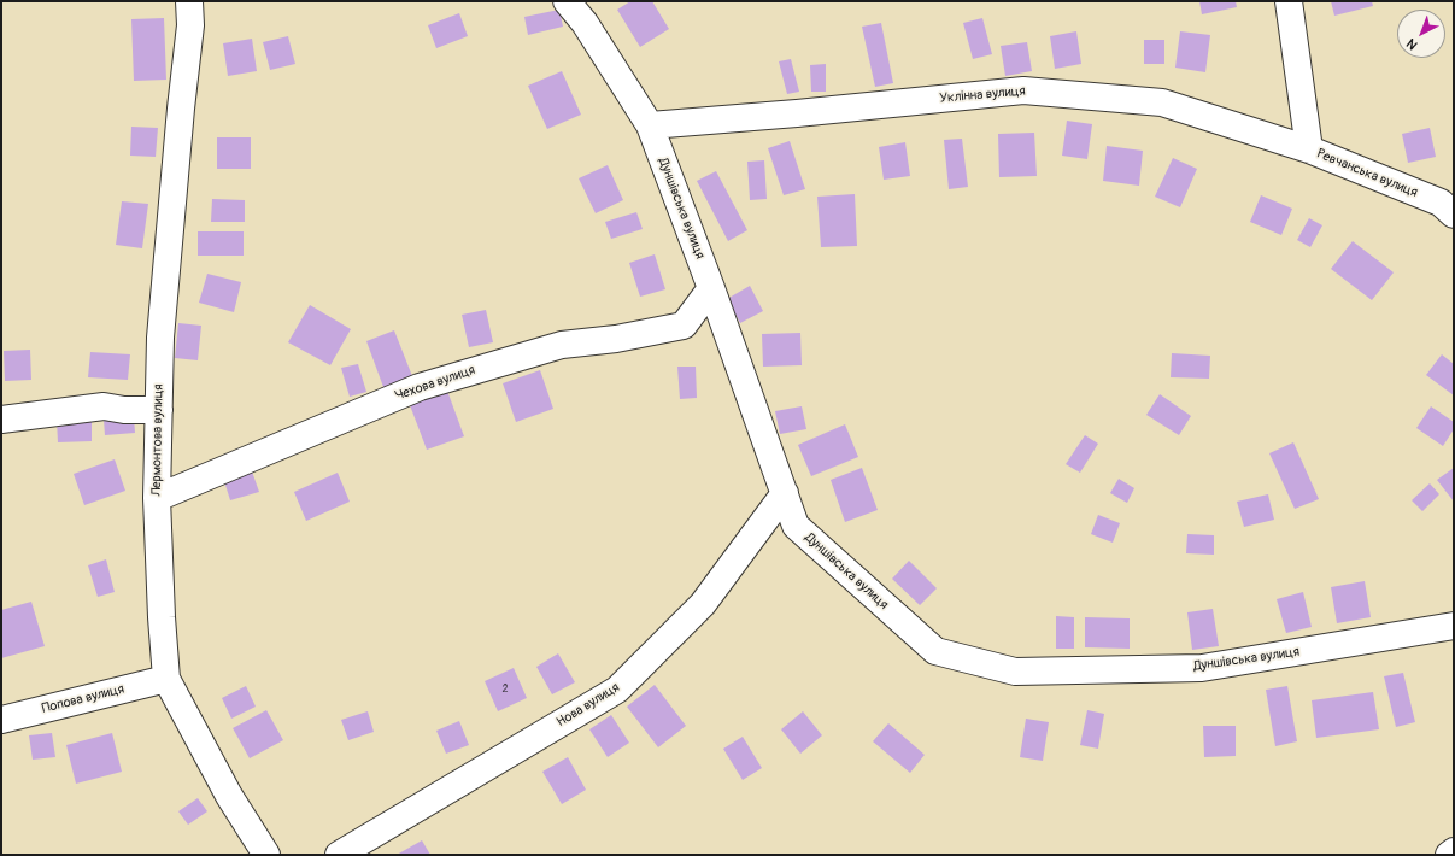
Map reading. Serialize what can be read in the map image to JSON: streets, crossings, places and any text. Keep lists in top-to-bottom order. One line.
{"streets":{"street":["Уклінна вулиця","Ревчанська вулиця","Дуншівська вулиця","Чехова вулиця","Лермонтова вулиця","Попова вулиця","Нова вулиця"]},"crossings":[["Уклінна вулиця","Ревчанська вулиця"],["Уклінна вулиця","Дуншівська вулиця"],["Дуншівська вулиця","Чехова вулиця"],["Дуншівська вулиця","Нова вулиця"],["Чехова вулиця","Лермонтова вулиця"],["Лермонтова вулиця","Попова вулиця"]],"house_numbers":["2"],"north":"bottom left"}
